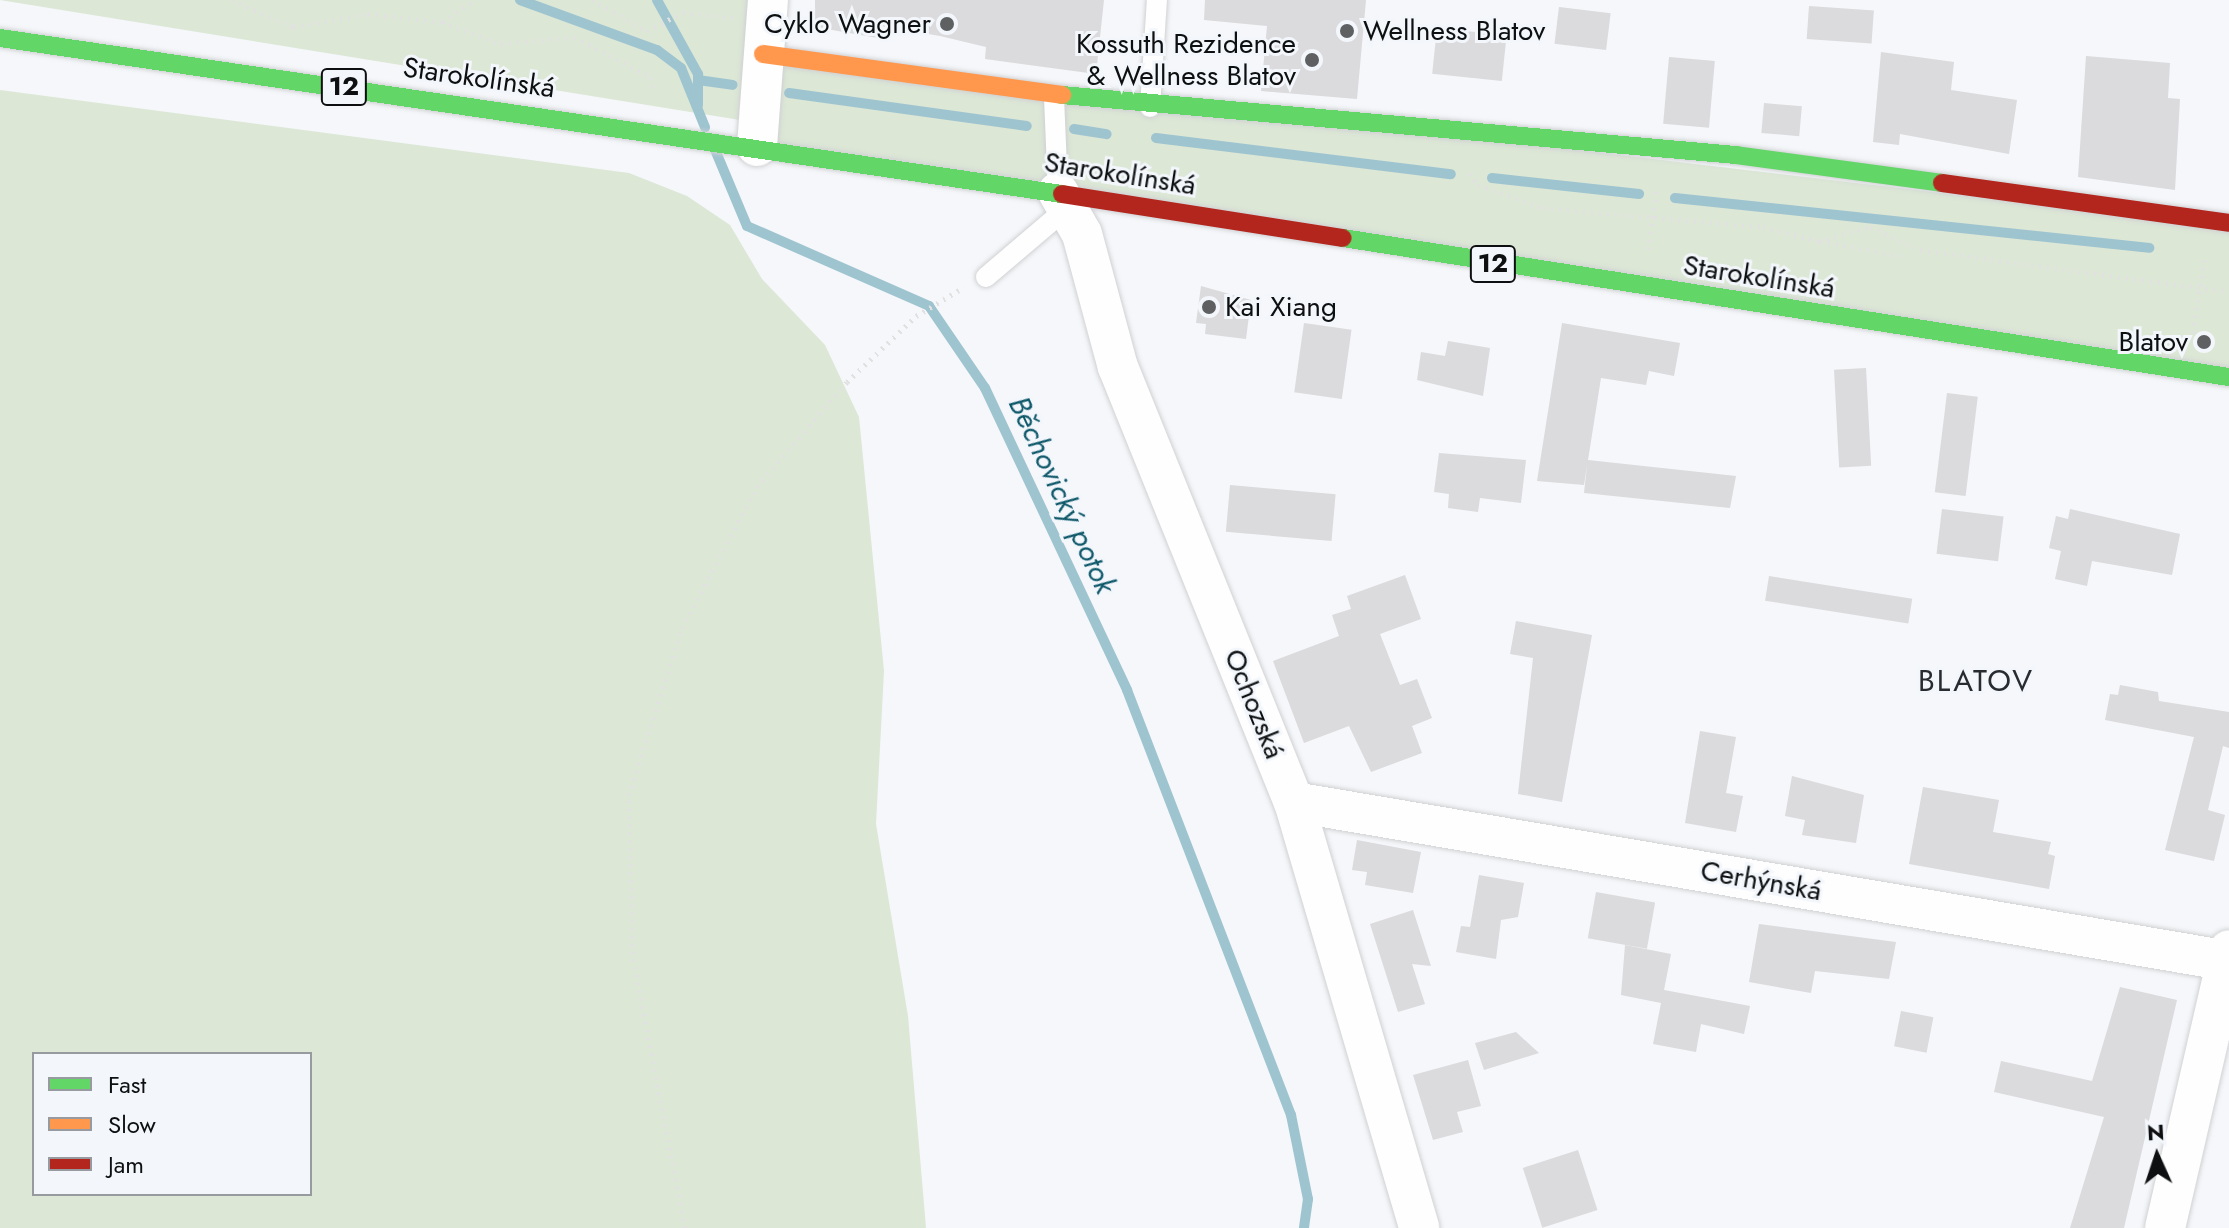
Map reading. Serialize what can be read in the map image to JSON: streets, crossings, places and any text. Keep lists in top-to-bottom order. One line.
{"streets":{"main road":["Starokolínská","12"],"street":["Ochozská","Cerhýnská"]},"crossings":[["Starokolínská","Ochozská"],["Ochozská","Cerhýnská"]],"districts":["BLATOV"],"water":["Běchovický potok"],"places":["Cyklo Wagner","Wellness Blatov","Kossuth Rezidence & Wellness Blatov","Kai Xiang","Blatov"],"legend":["Fast","Slow","Jam"],"north":"top"}
